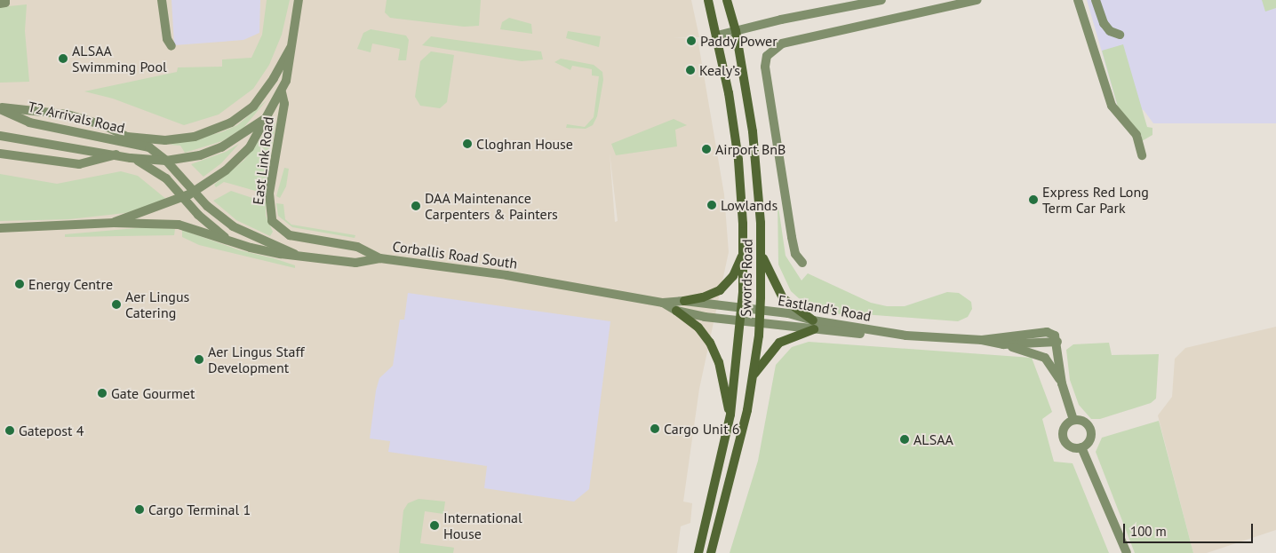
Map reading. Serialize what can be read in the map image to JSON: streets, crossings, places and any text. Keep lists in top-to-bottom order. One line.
{"streets":{"main road":["Swords Road"],"street":["T2 Arrivals Road","East Link Road","Corballis Road South","Eastland's Road"]},"crossings":[["T2 Arrivals Road","East Link Road"],["East Link Road","Corballis Road South"],["Corballis Road South","Swords Road"],["Corballis Road South","Eastland's Road"],["Swords Road","Eastland's Road"]],"places":["Paddy Power","ALSAA Swimming Pool","Kealy’s","Cloghran House","Airport BnB","Express Red Long Term Car Park","Lowlands","DAA Maintenance Carpenters & Painters","Energy Centre","Aer Lingus Catering","Aer Lingus Staff Development","Gate Gourmet","Cargo Unit 6","Gatepost 4","ALSAA","Cargo Terminal 1","International House"],"scale_bar":"100 m"}
